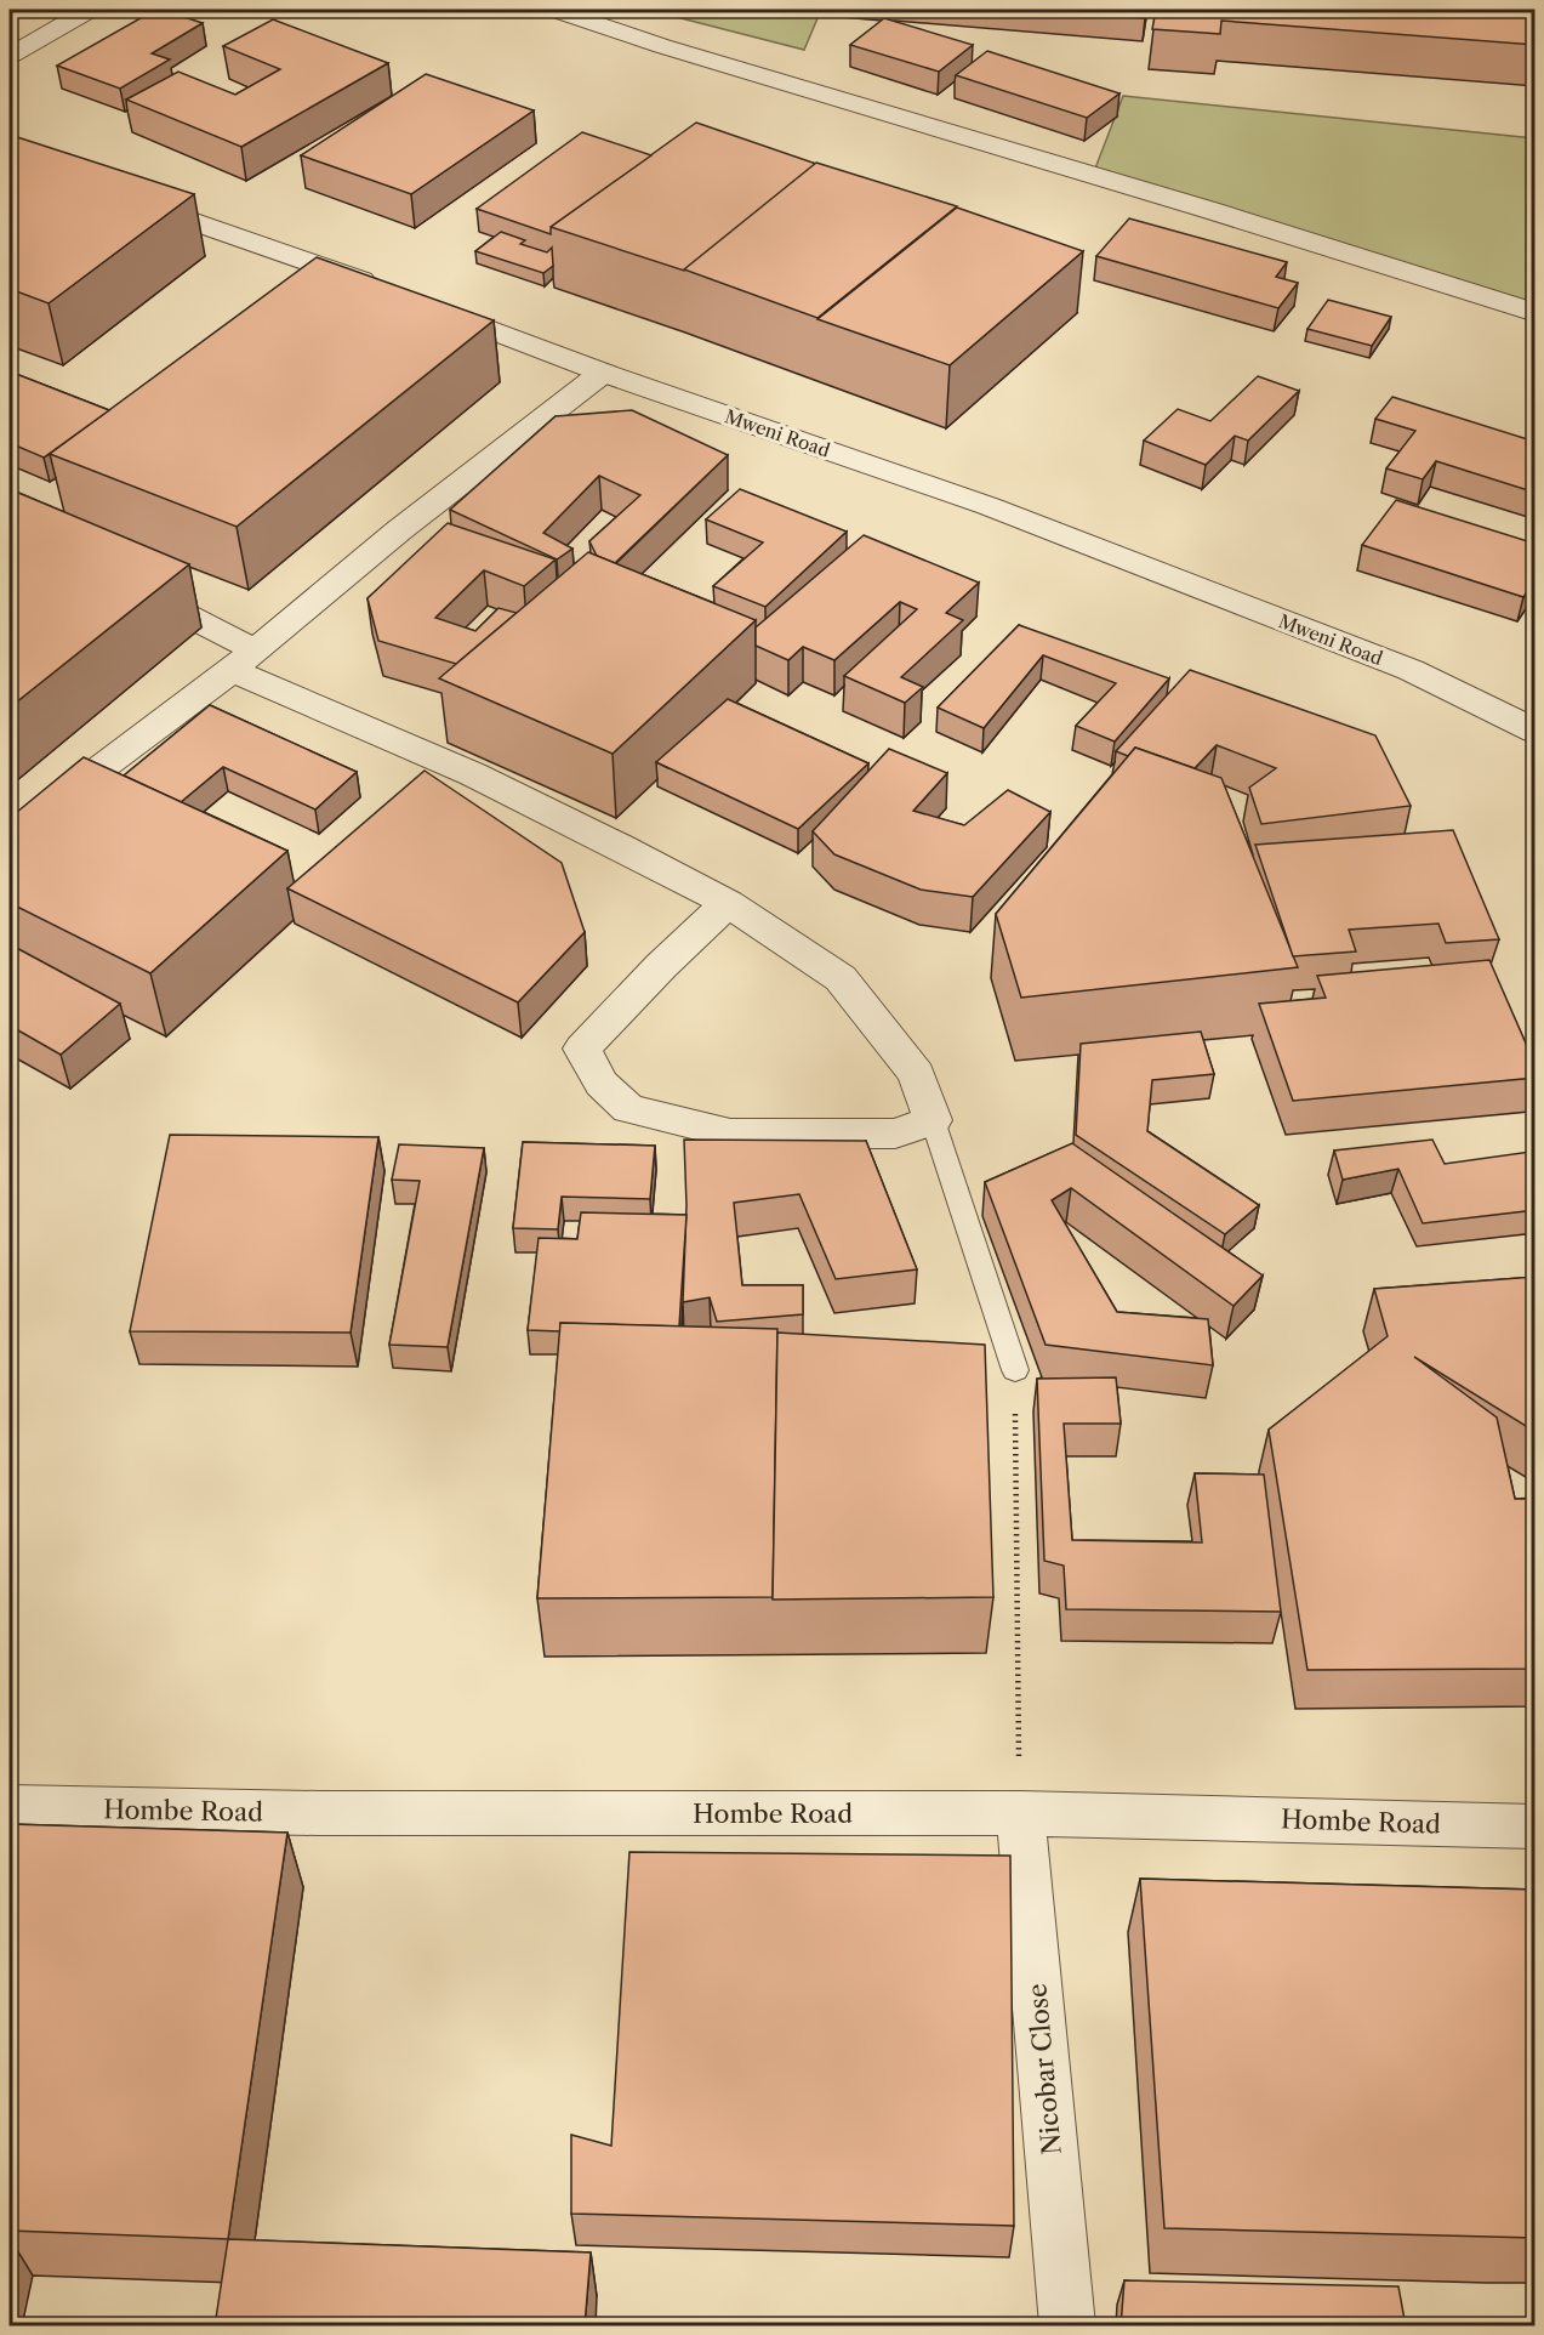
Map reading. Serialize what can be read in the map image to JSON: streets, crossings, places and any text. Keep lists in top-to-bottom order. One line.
{"streets":{"street":["Mweni Road","Hombe Road","Nicobar Close"]},"crossings":[["Hombe Road","Nicobar Close"]]}
